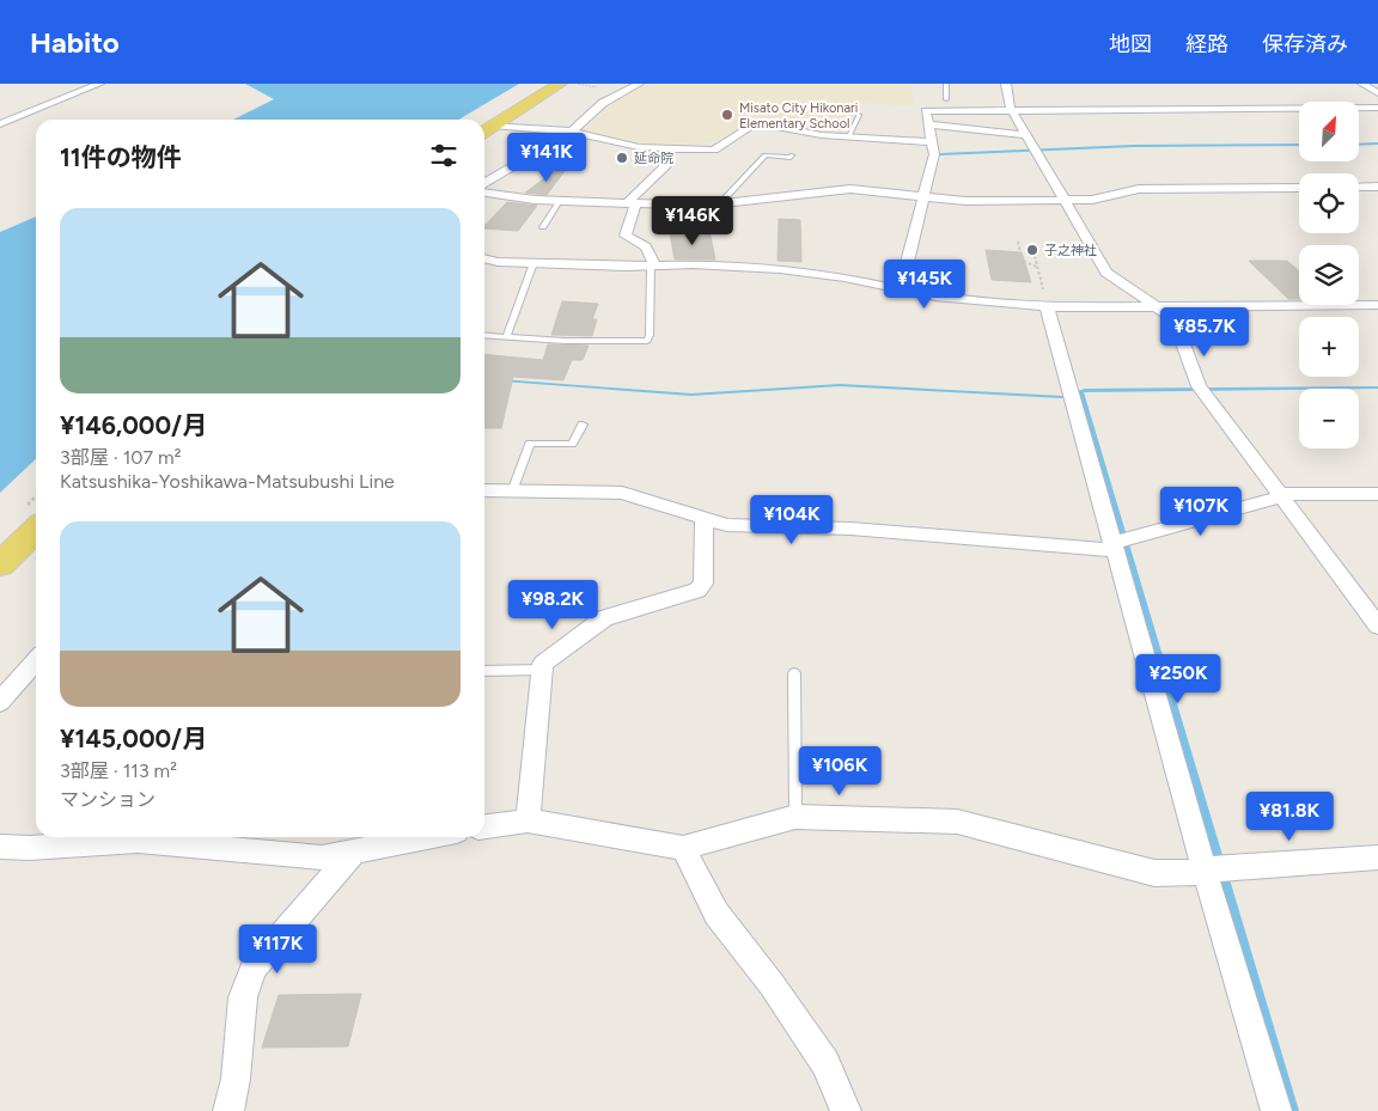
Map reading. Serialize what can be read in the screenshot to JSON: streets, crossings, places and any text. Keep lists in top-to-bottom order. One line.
{"places":["Misato City Hikonari Elementary School","延命院","子之神社"],"north":"top right","page":{"header":"Habito","nav":["地図","経路","保存済み"],"map_buttons":["+","−"],"heading":"11件の物件","price":["¥141K","¥146K","¥145K","¥85.7K","¥107K","¥104K","¥98.2K","¥250K","¥106K","¥81.8K","¥117K"],"list":[{"name":"¥146,000/月","note":"3部屋 · 107 m² · Katsushika-Yoshikawa-Matsubushi Line"},{"name":"¥145,000/月","note":"3部屋 · 113 m² · マンション"}]}}
